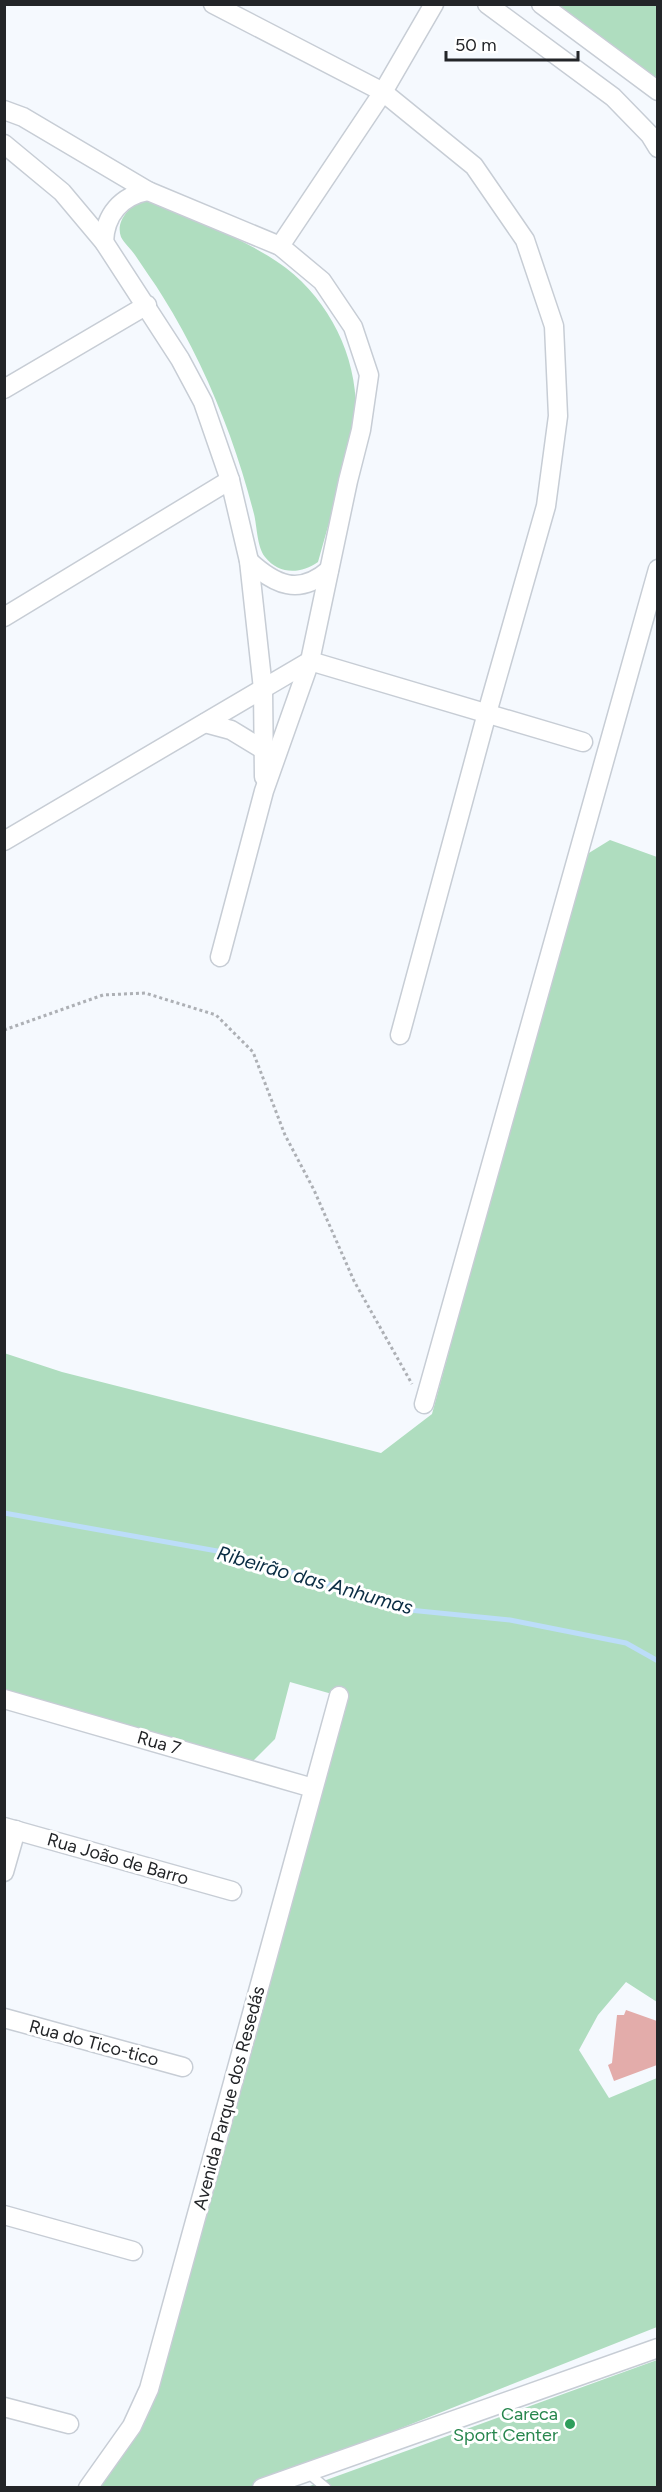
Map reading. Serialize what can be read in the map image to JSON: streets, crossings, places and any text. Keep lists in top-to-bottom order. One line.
{"streets":{"street":["Rua 7","Rua João de Barro","Rua do Tico-tico","Avenida Parque dos Resedás"]},"crossings":[["Rua 7","Avenida Parque dos Resedás"]],"water":["Ribeirão das Anhumas"],"places":["Careca Sport Center"],"scale_bar":"50 m"}
